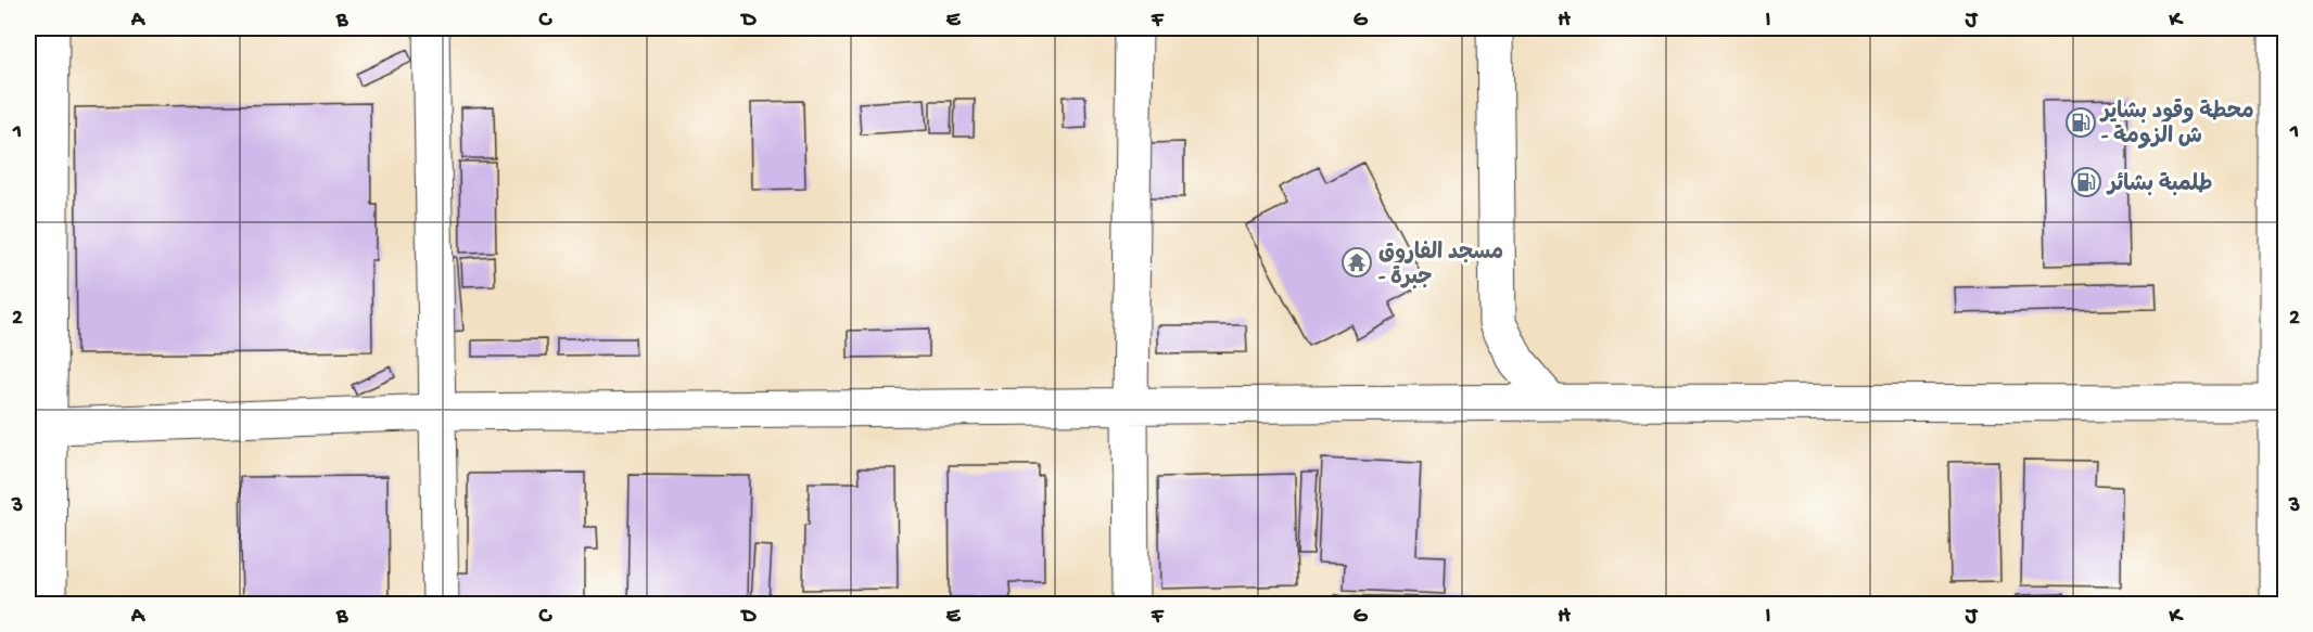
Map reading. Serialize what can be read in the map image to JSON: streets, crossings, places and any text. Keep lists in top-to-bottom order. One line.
{"places":{"fuel station":["محطة وقود بشاير - ش الزومة","طلمبة بشائر"],"temple":["مسجد الفاروق - جبرة"]},"grid":{"columns":["A","B","C","D","E","F","G","H","I","J","K"],"rows":["1","2","3"]}}
